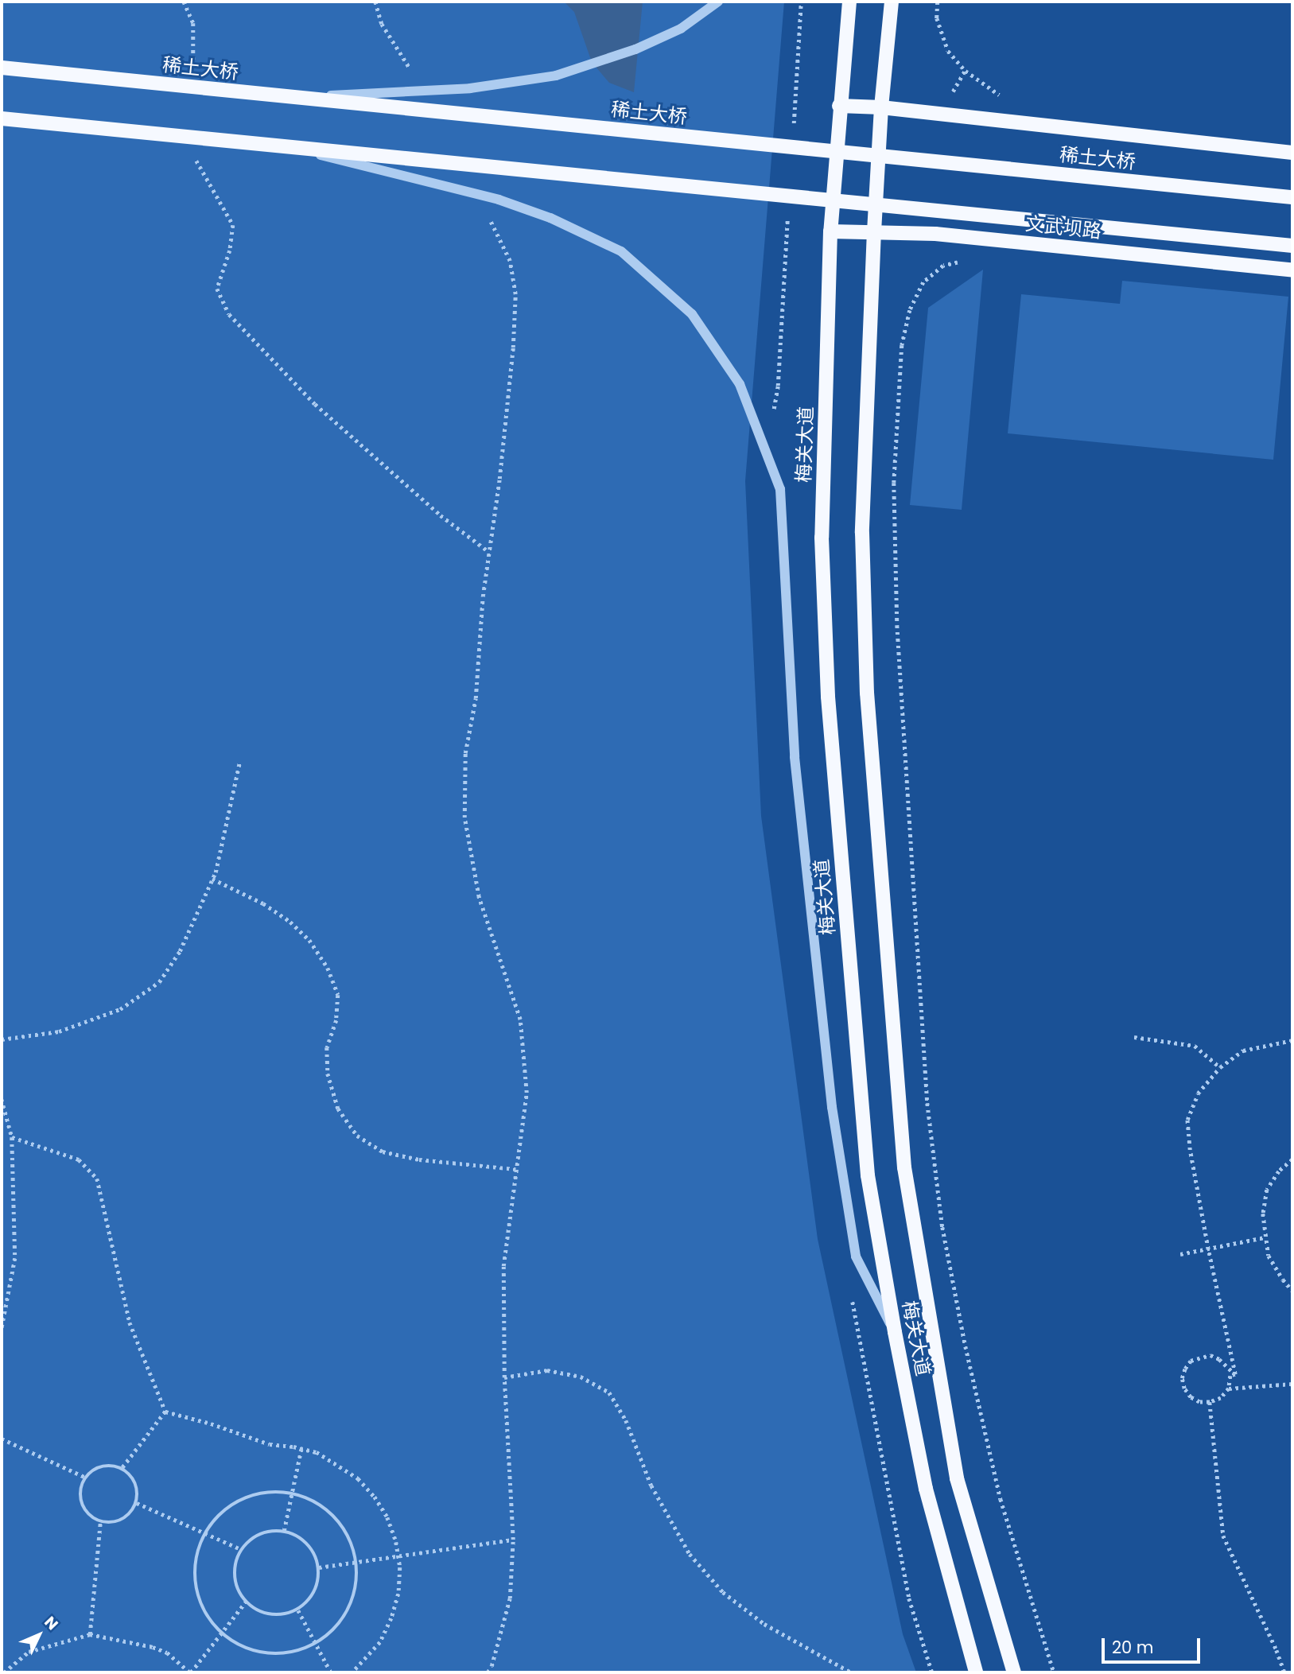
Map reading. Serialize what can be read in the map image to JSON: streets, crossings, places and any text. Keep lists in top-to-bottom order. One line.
{"streets":{"main road":["稀土大桥","文武坝路","梅关大道"]},"crossings":[["文武坝路","梅关大道"]],"scale_bar":"20 m","north":"top right"}
